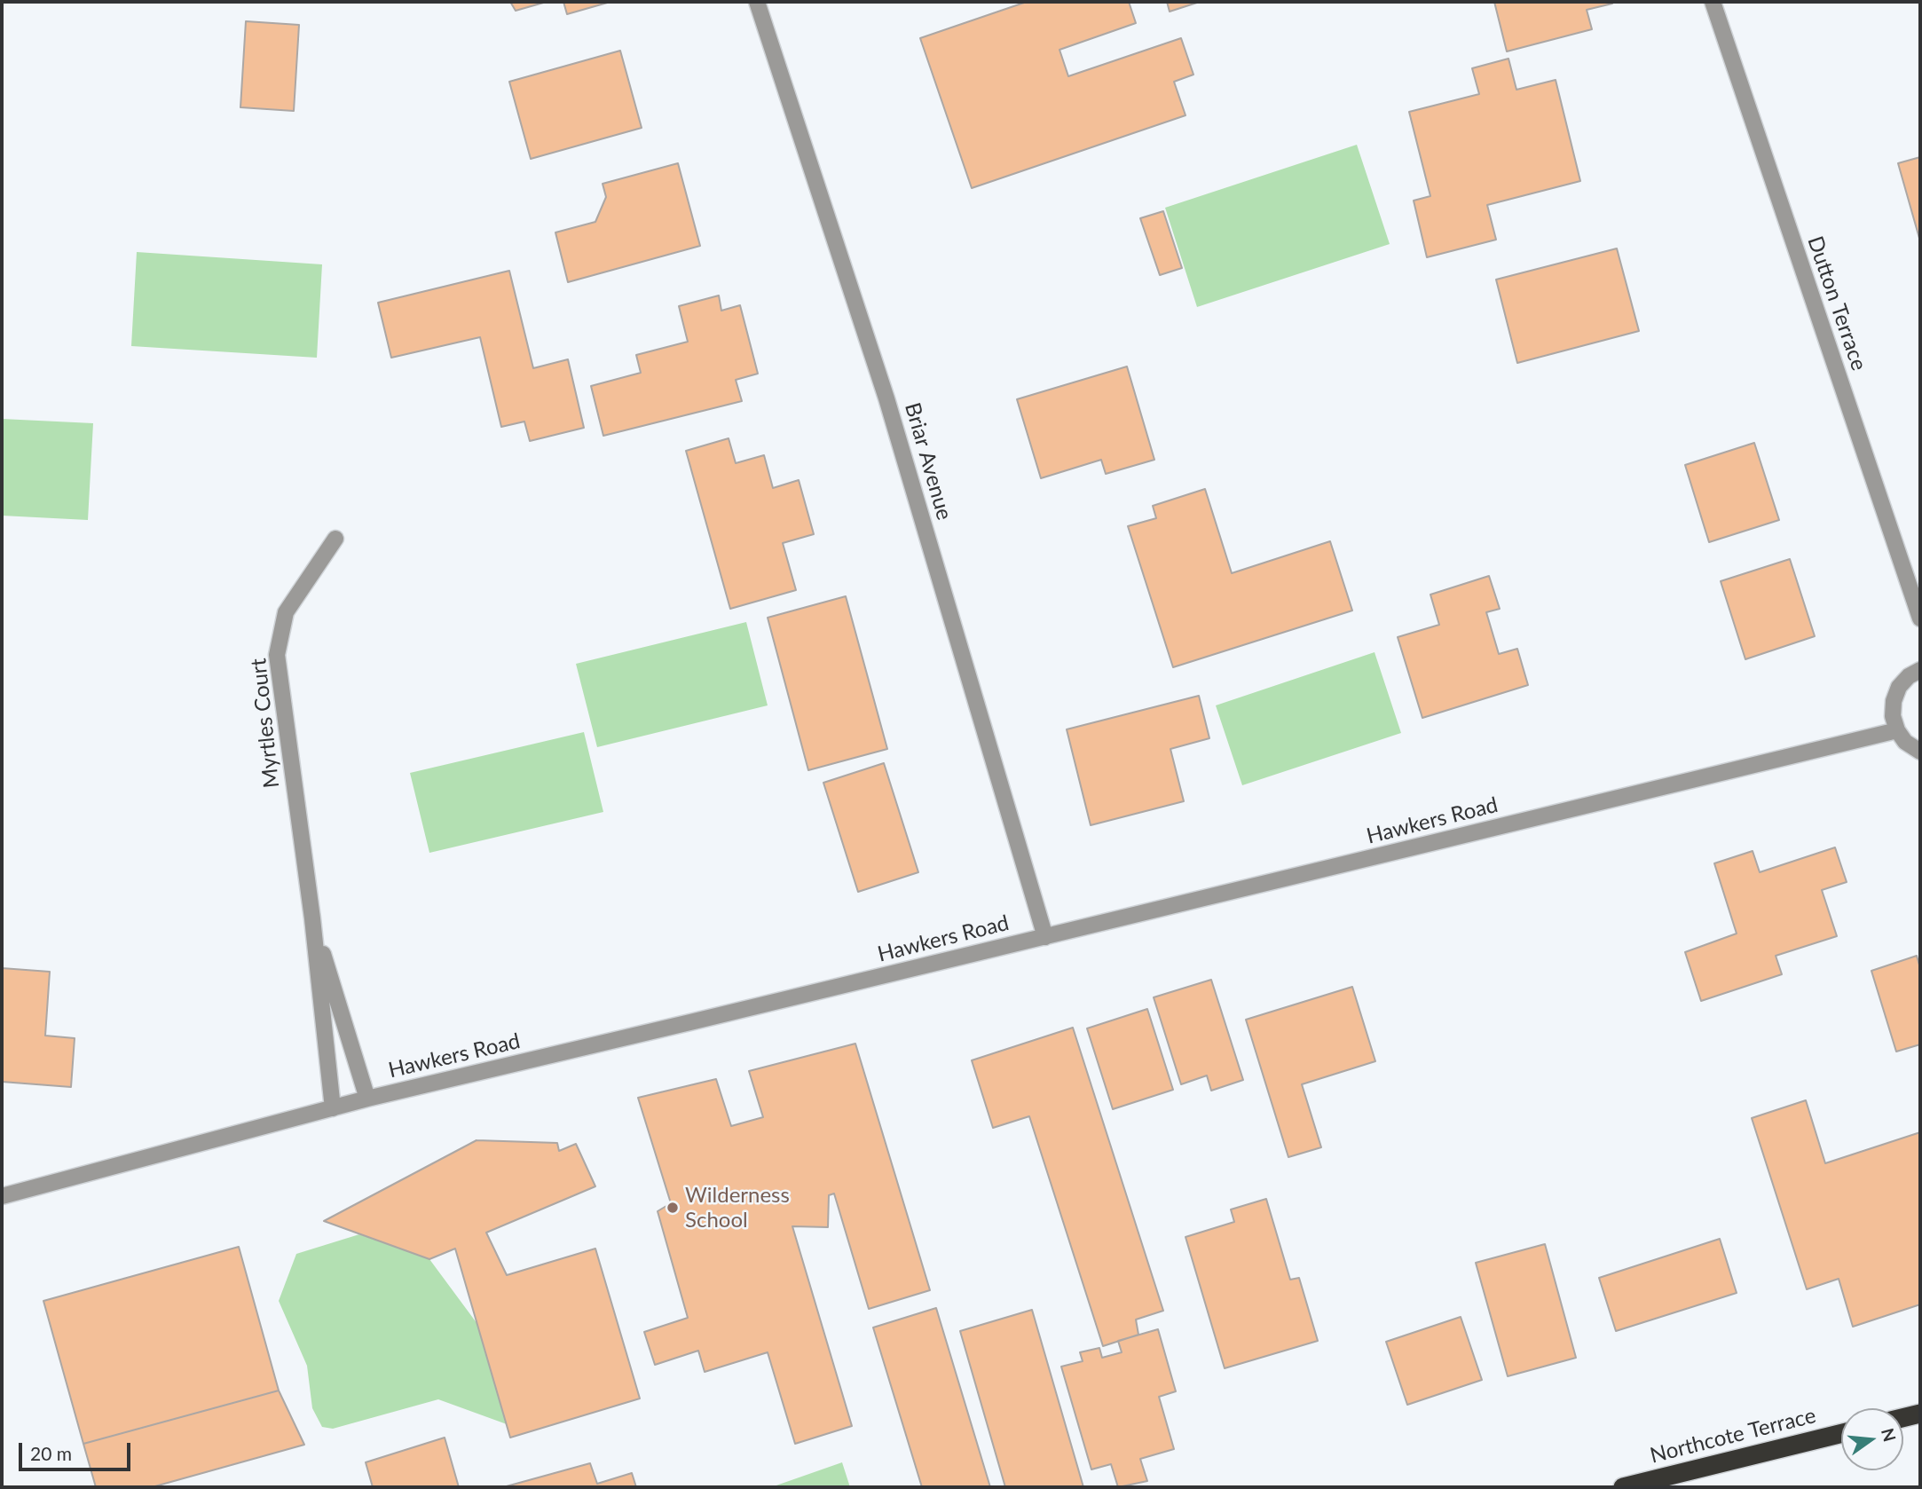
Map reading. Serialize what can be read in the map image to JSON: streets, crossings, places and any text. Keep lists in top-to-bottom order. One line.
{"streets":{"highway":["Northcote Terrace"],"street":["Dutton Terrace","Briar Avenue","Myrtles Court","Hawkers Road"]},"crossings":[["Briar Avenue","Hawkers Road"],["Myrtles Court","Hawkers Road"]],"places":["Wilderness School"],"scale_bar":"20 m","north":"right"}
